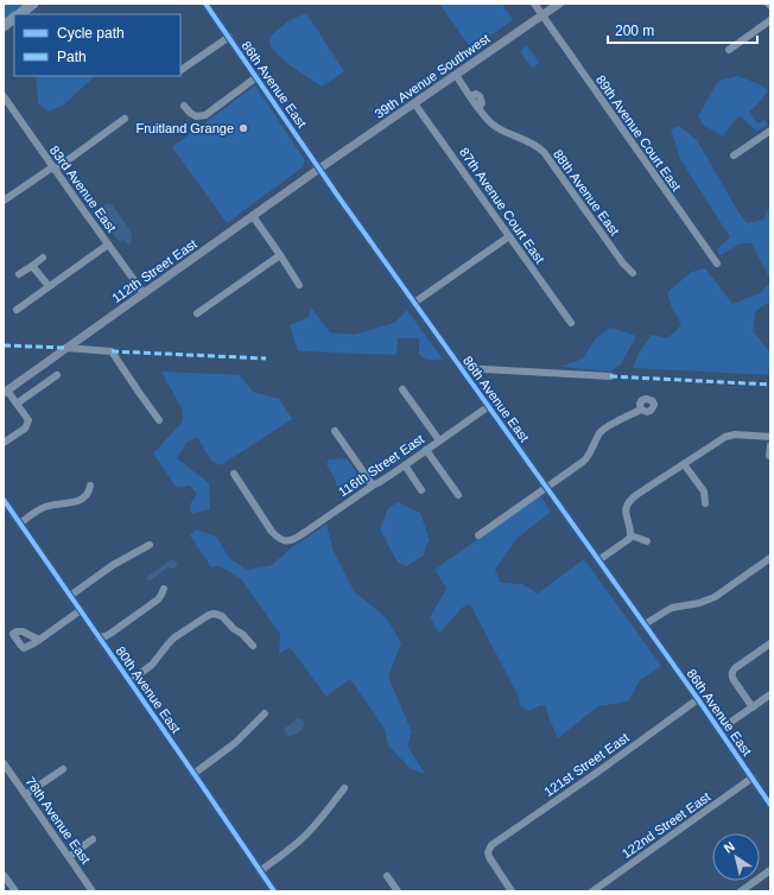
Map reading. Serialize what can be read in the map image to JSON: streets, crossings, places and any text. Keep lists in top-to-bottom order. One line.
{"streets":{"main road":["39th Avenue Southwest","112th Street East"],"street":["86th Avenue East","89th Avenue Court East","83rd Avenue East","88th Avenue East","87th Avenue Court East","116th Street East","80th Avenue East","121st Street East","78th Avenue East","122nd Street East"]},"crossings":[["39th Avenue Southwest","86th Avenue East"],["39th Avenue Southwest","89th Avenue Court East"],["39th Avenue Southwest","88th Avenue East"],["39th Avenue Southwest","87th Avenue Court East"],["39th Avenue Southwest","112th Street East"],["86th Avenue East","112th Street East"],["86th Avenue East","116th Street East"],["86th Avenue East","121st Street East"],["86th Avenue East","122nd Street East"],["83rd Avenue East","112th Street East"]],"places":["Fruitland Grange"],"legend":["Cycle path","Path"],"scale_bar":"200 m","north":"top left"}
